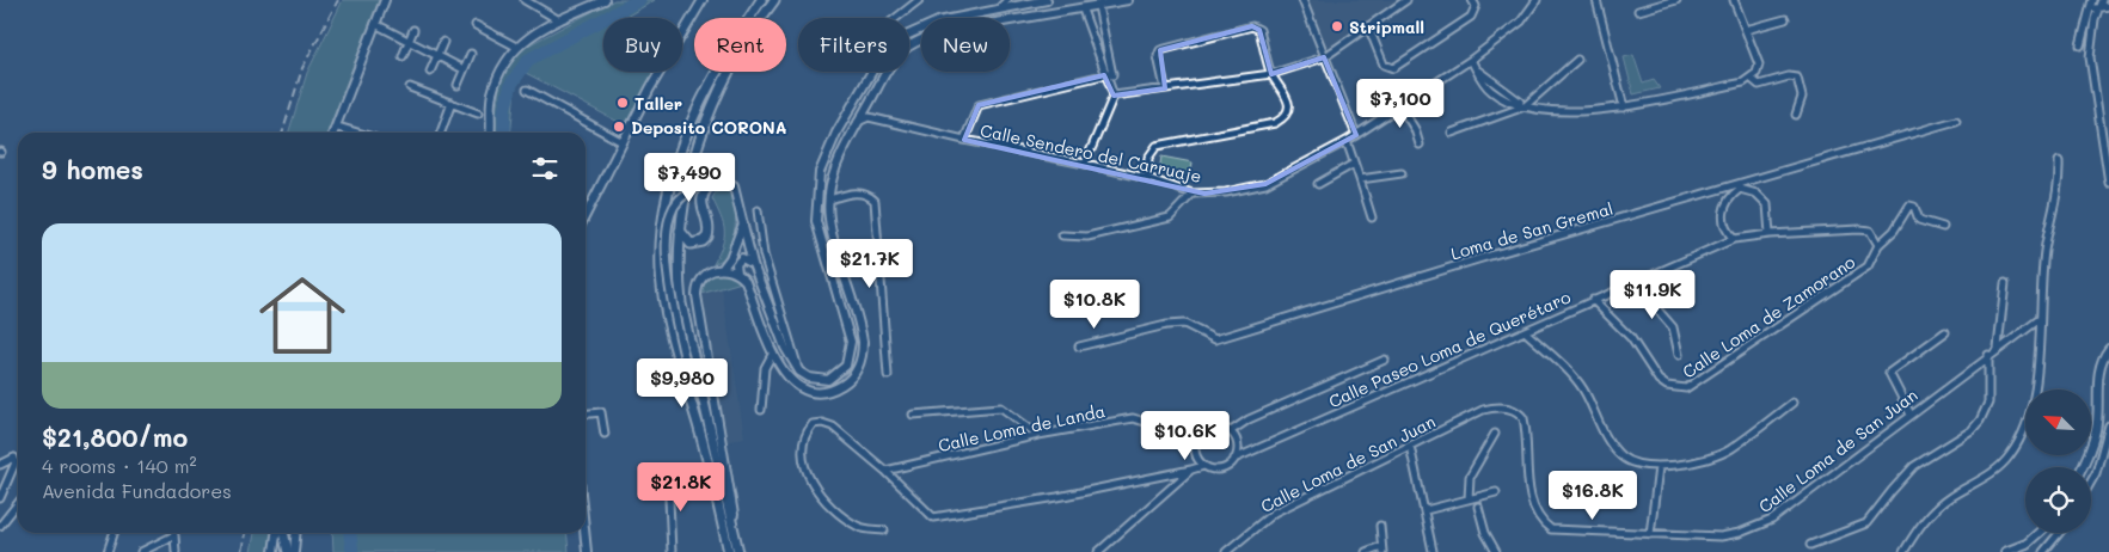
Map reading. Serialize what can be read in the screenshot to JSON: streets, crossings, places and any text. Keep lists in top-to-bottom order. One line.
{"streets":{"street":["Calle Sendero del Carruaje","Loma de San Gremal","Calle Loma de Zamorano","Calle Paseo Loma de Querétaro","Calle Loma de Landa","Calle Loma de San Juan"]},"crossings":[["Loma de San Gremal","Calle Paseo Loma de Querétaro"],["Calle Loma de Zamorano","Calle Paseo Loma de Querétaro"],["Calle Paseo Loma de Querétaro","Calle Loma de Landa"]],"places":["Stripmall","Taller","Deposito CORONA"],"north":"top left","page":{"chip":["Buy","Rent","Filters","New"],"price":["$7,100","$7,490","$21.7K","$11.9K","$10.8K","$9,980","$10.6K","$21.8K","$16.8K"],"heading":"9 homes","list":[{"name":"$21,800/mo","note":"4 rooms · 140 m² · Avenida Fundadores"}]}}
